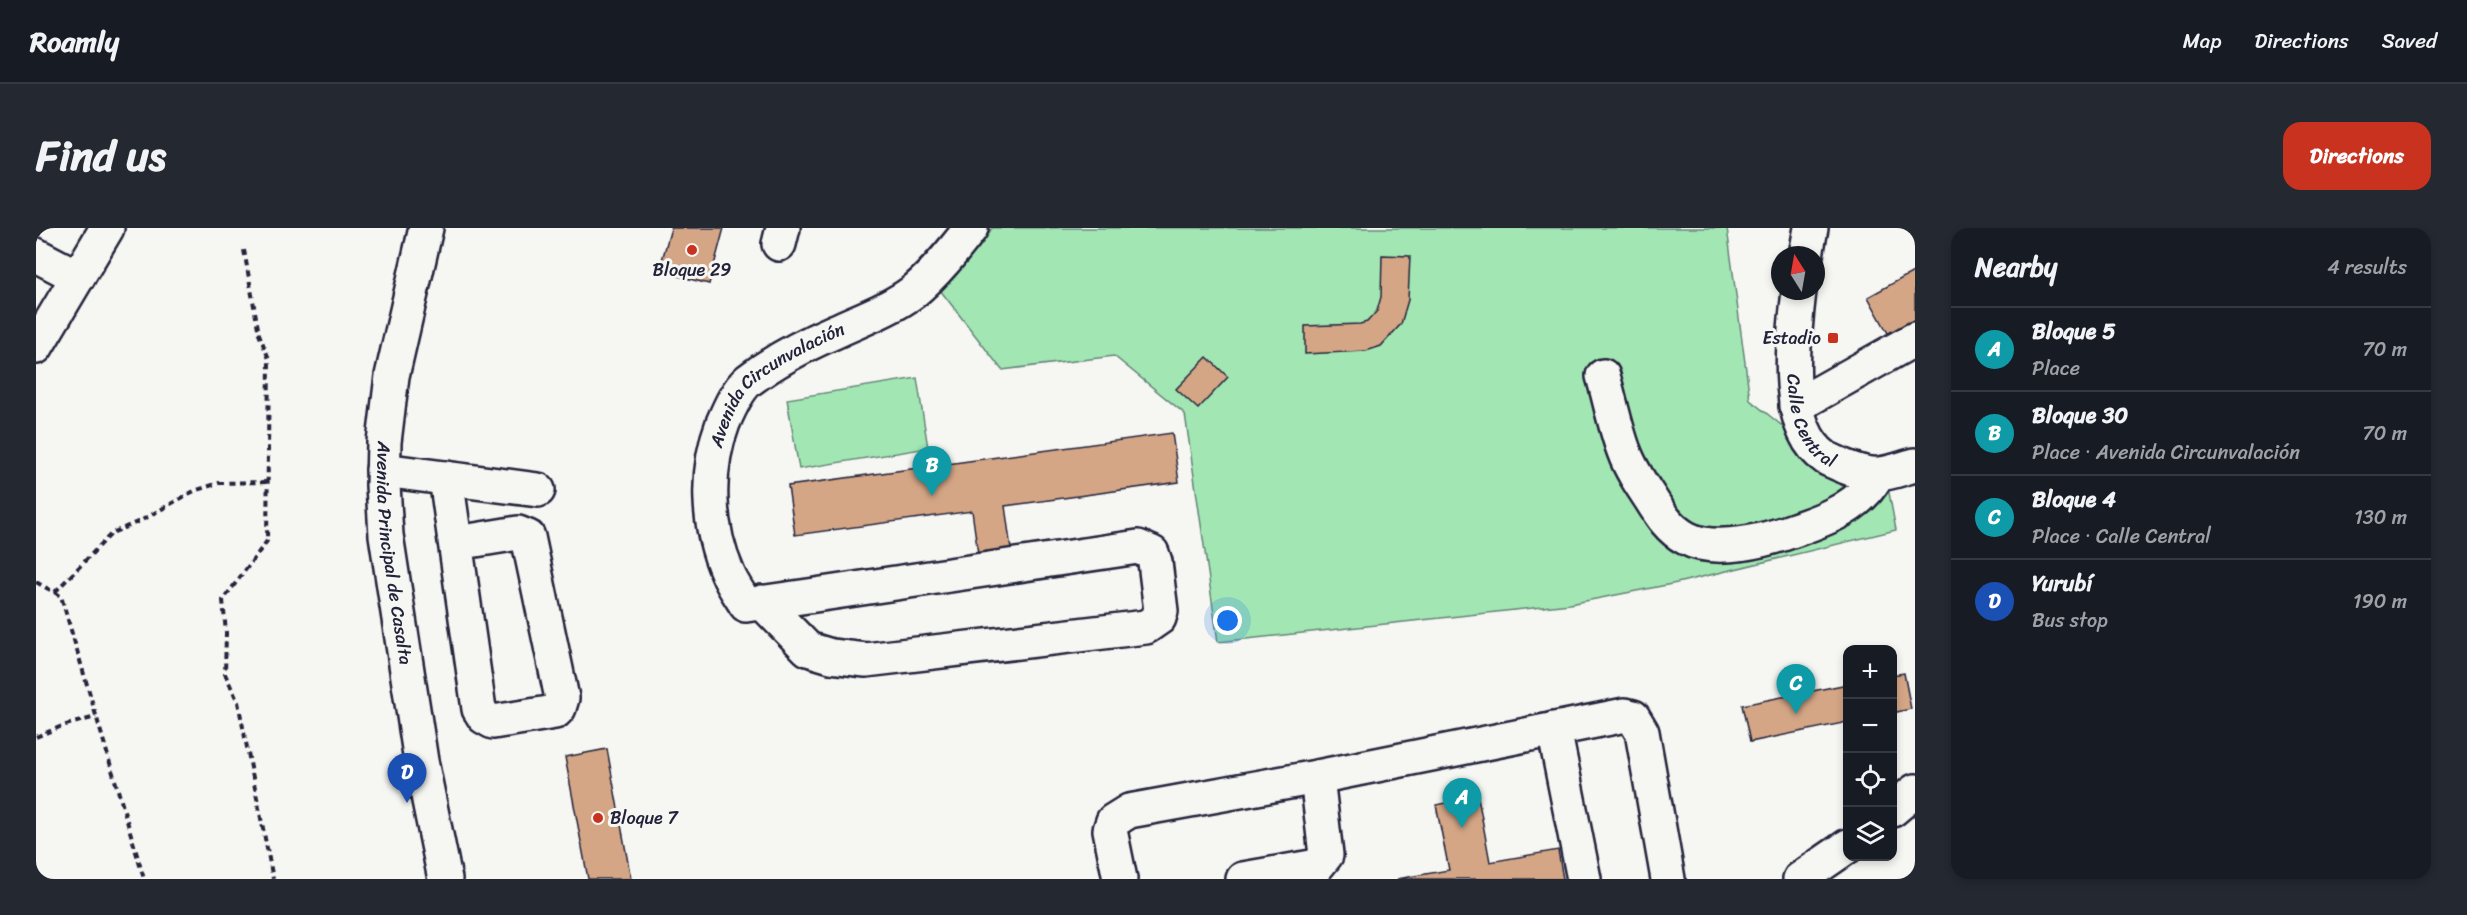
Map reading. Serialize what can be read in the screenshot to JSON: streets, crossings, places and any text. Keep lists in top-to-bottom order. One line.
{"streets":{"street":["Avenida Circunvalación","Calle Central","Avenida Principal de Casalta"]},"places":{"other":["Bloque 29","Bloque 7"],"transit":["Estadio"]},"north":"top","page":{"header":"Roamly","nav":["Map","Directions","Saved"],"title":"Find us","buttons":"Directions","heading":["Nearby","4 results"],"list":[{"mark":"A","name":"Bloque 5","note":"Place","value":"70 m"},{"mark":"B","name":"Bloque 30","note":"Place · Avenida Circunvalación","value":"70 m"},{"mark":"C","name":"Bloque 4","note":"Place · Calle Central","value":"130 m"},{"mark":"D","name":"Yurubí","note":"Bus stop","value":"190 m"}],"pins":["B","C","D","A"],"map_buttons":["+","−"]}}
